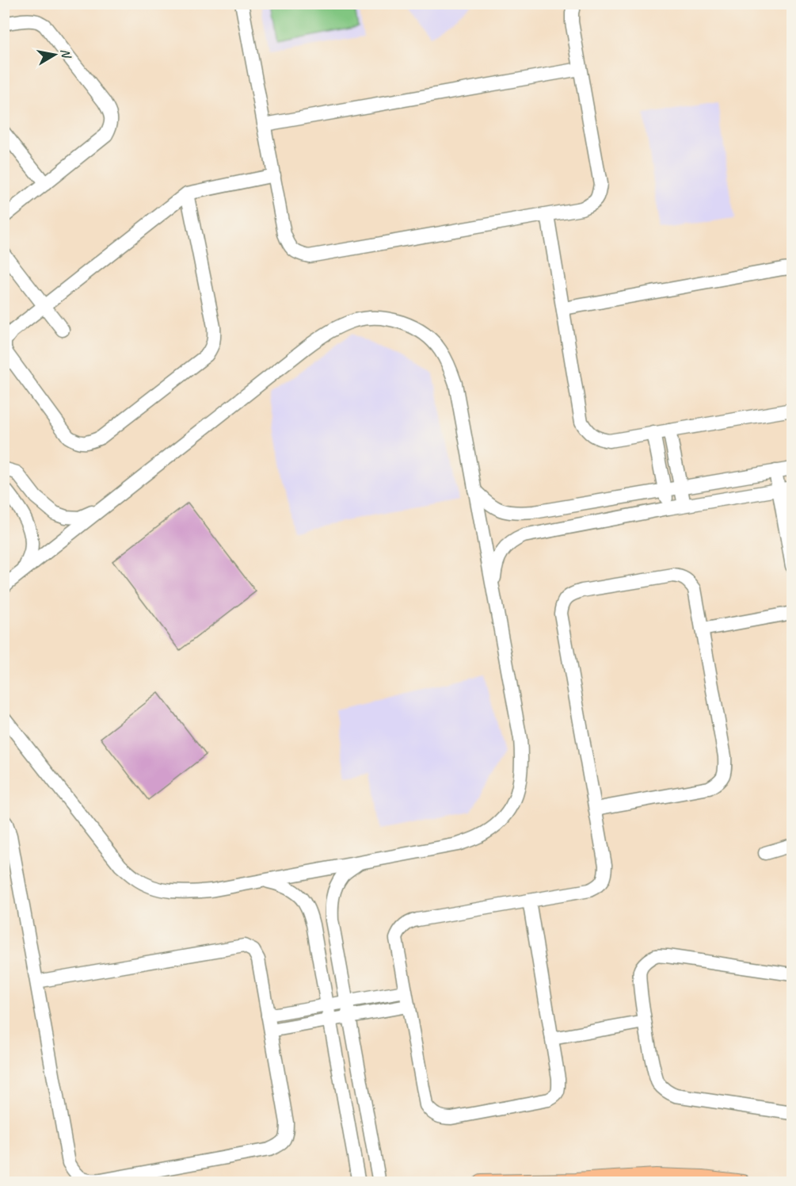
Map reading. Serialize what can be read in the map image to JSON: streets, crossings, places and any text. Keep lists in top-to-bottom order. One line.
{"north":"right"}
